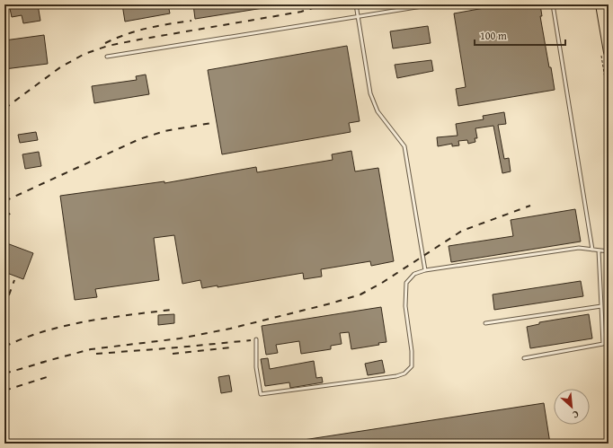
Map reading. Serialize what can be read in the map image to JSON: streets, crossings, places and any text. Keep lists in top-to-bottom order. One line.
{"scale_bar":"100 m","north":"bottom right"}
